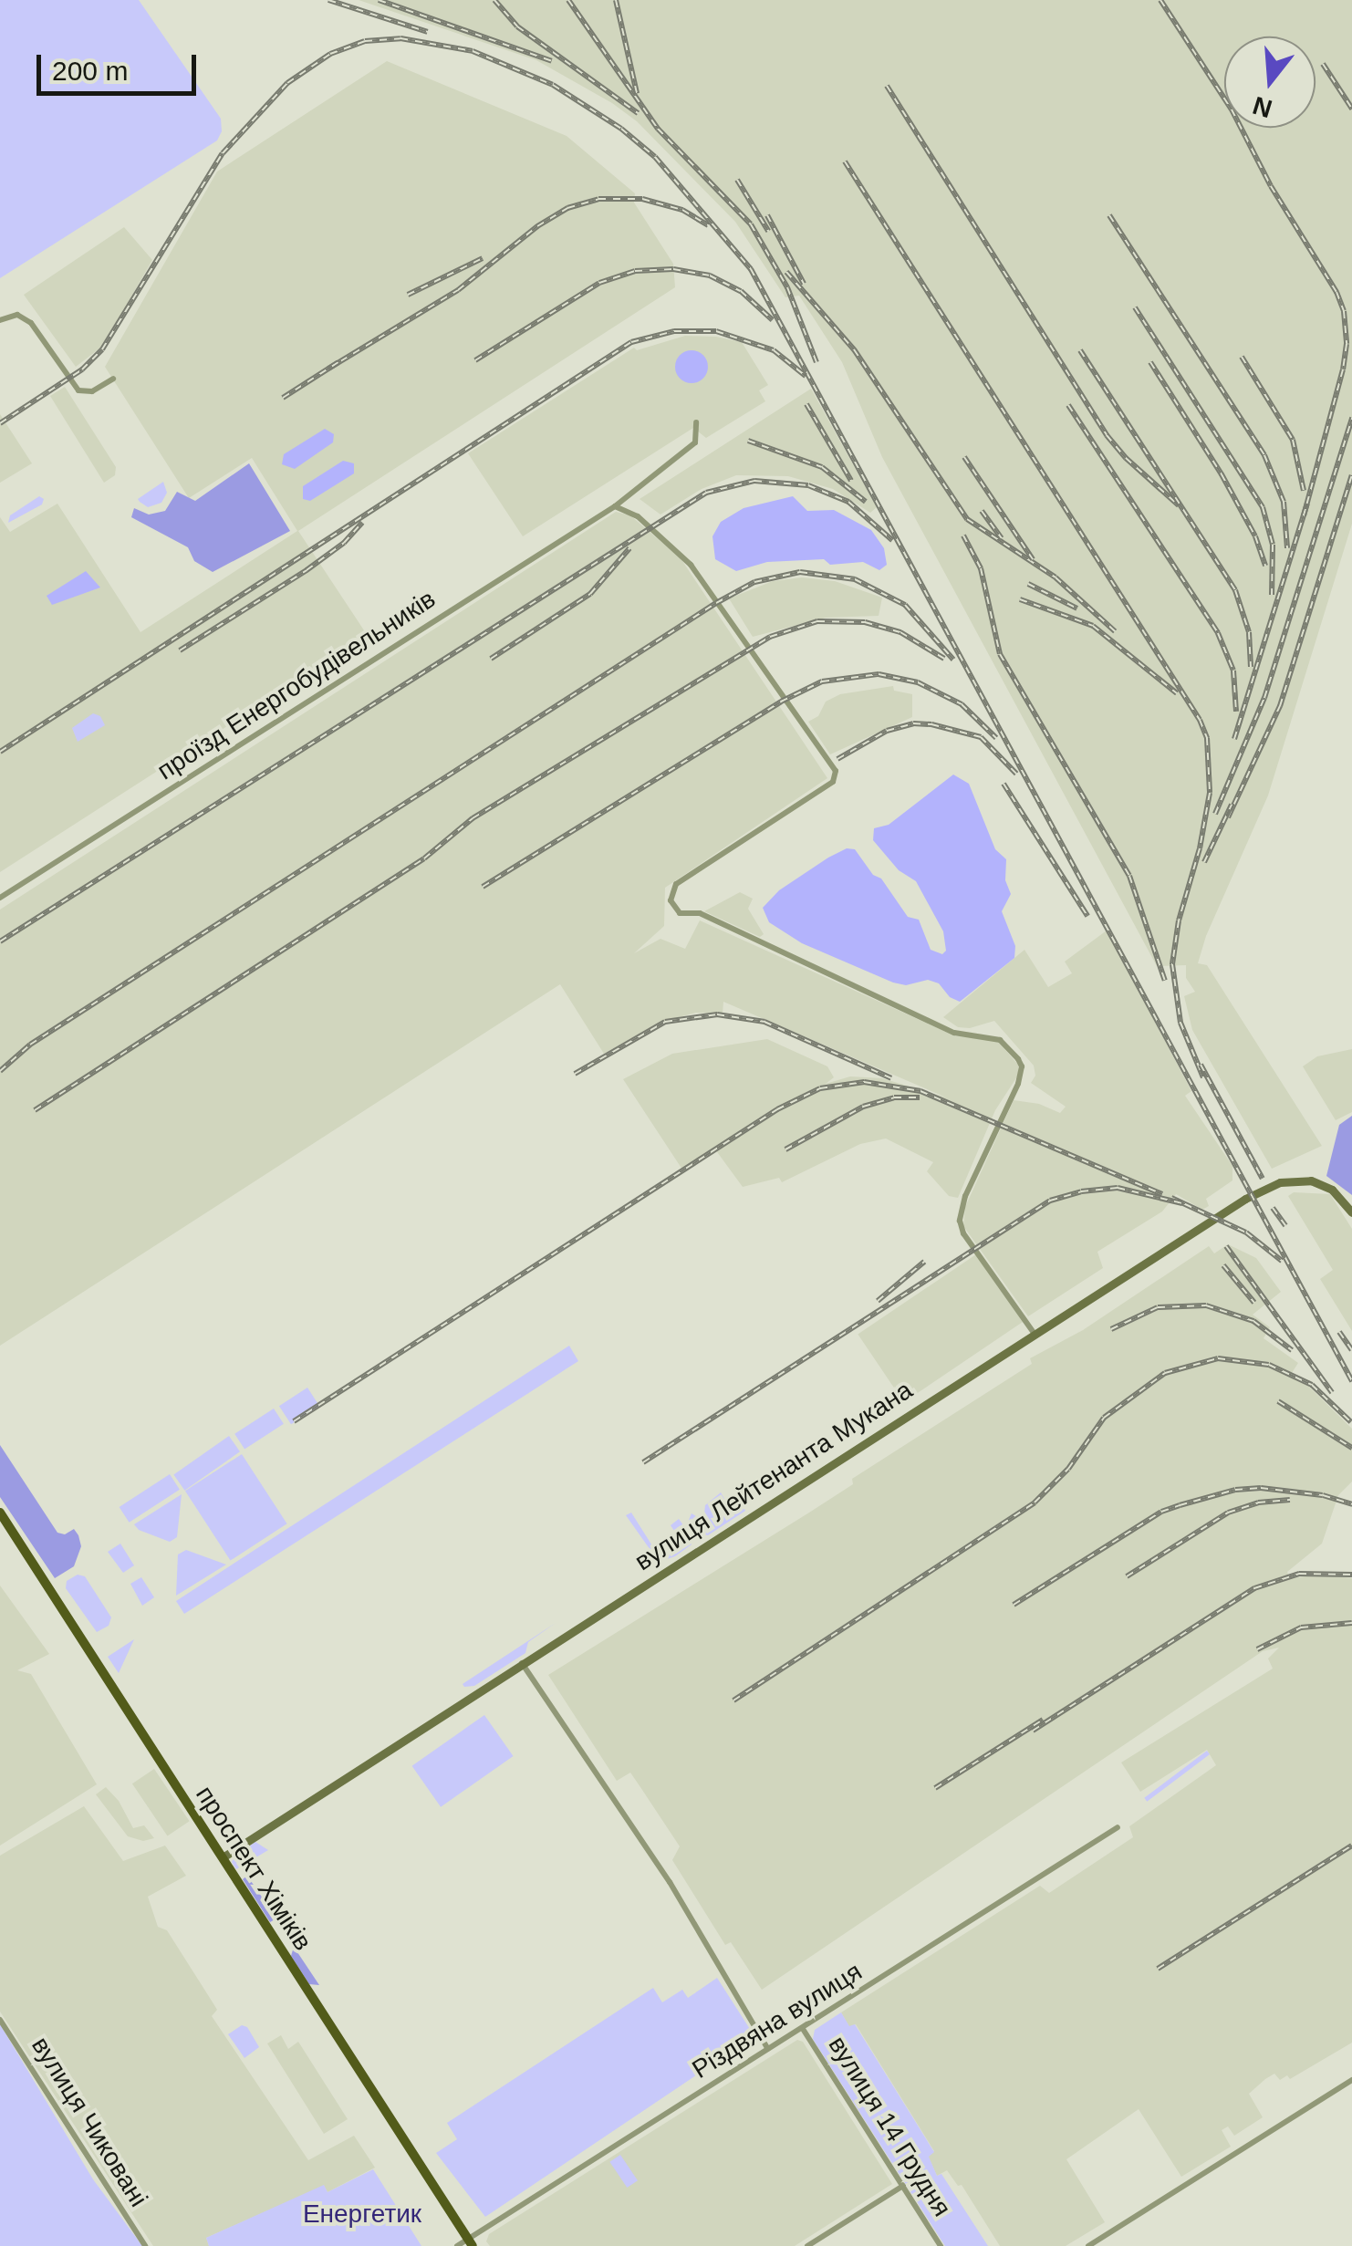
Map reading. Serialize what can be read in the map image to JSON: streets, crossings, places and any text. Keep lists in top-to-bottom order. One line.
{"streets":{"main road":["вулиця Лейтенанта Мукана","проспект Хіміків"],"street":["проїзд Енергобудівельників","Різдвяна вулиця","вулиця Чиковані","вулиця 14 Грудня"]},"crossings":[["вулиця Лейтенанта Мукана","проспект Хіміків"],["проспект Хіміків","Різдвяна вулиця"],["Різдвяна вулиця","вулиця 14 Грудня"]],"parks":["Енергетик"],"scale_bar":"200 m","north":"bottom"}
